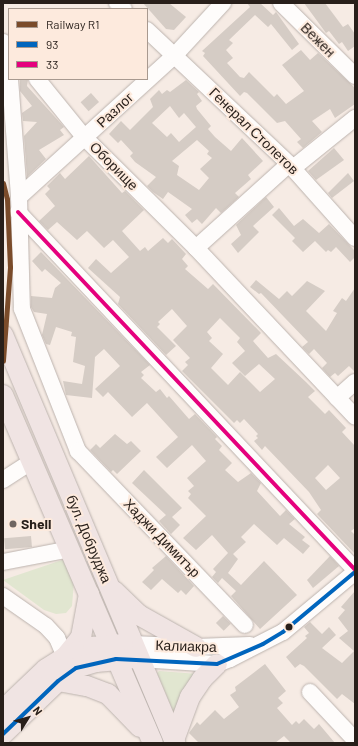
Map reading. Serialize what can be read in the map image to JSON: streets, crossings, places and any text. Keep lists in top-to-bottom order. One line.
{"streets":{"main road":["бул. Добруджа"],"street":["Вежен","Разлог","Генерал Столетов","Оборище","Хаджи Димитър","Калиакра"]},"crossings":[["Разлог","Генерал Столетов"],["Разлог","Оборище"],["Разлог","Хаджи Димитър"],["бул. Добруджа","Калиакра"]],"places":["Shell"],"lines":["rail line R1","transit line 33","transit line 93"],"legend":["Railway R1","93","33"],"north":"top right"}
